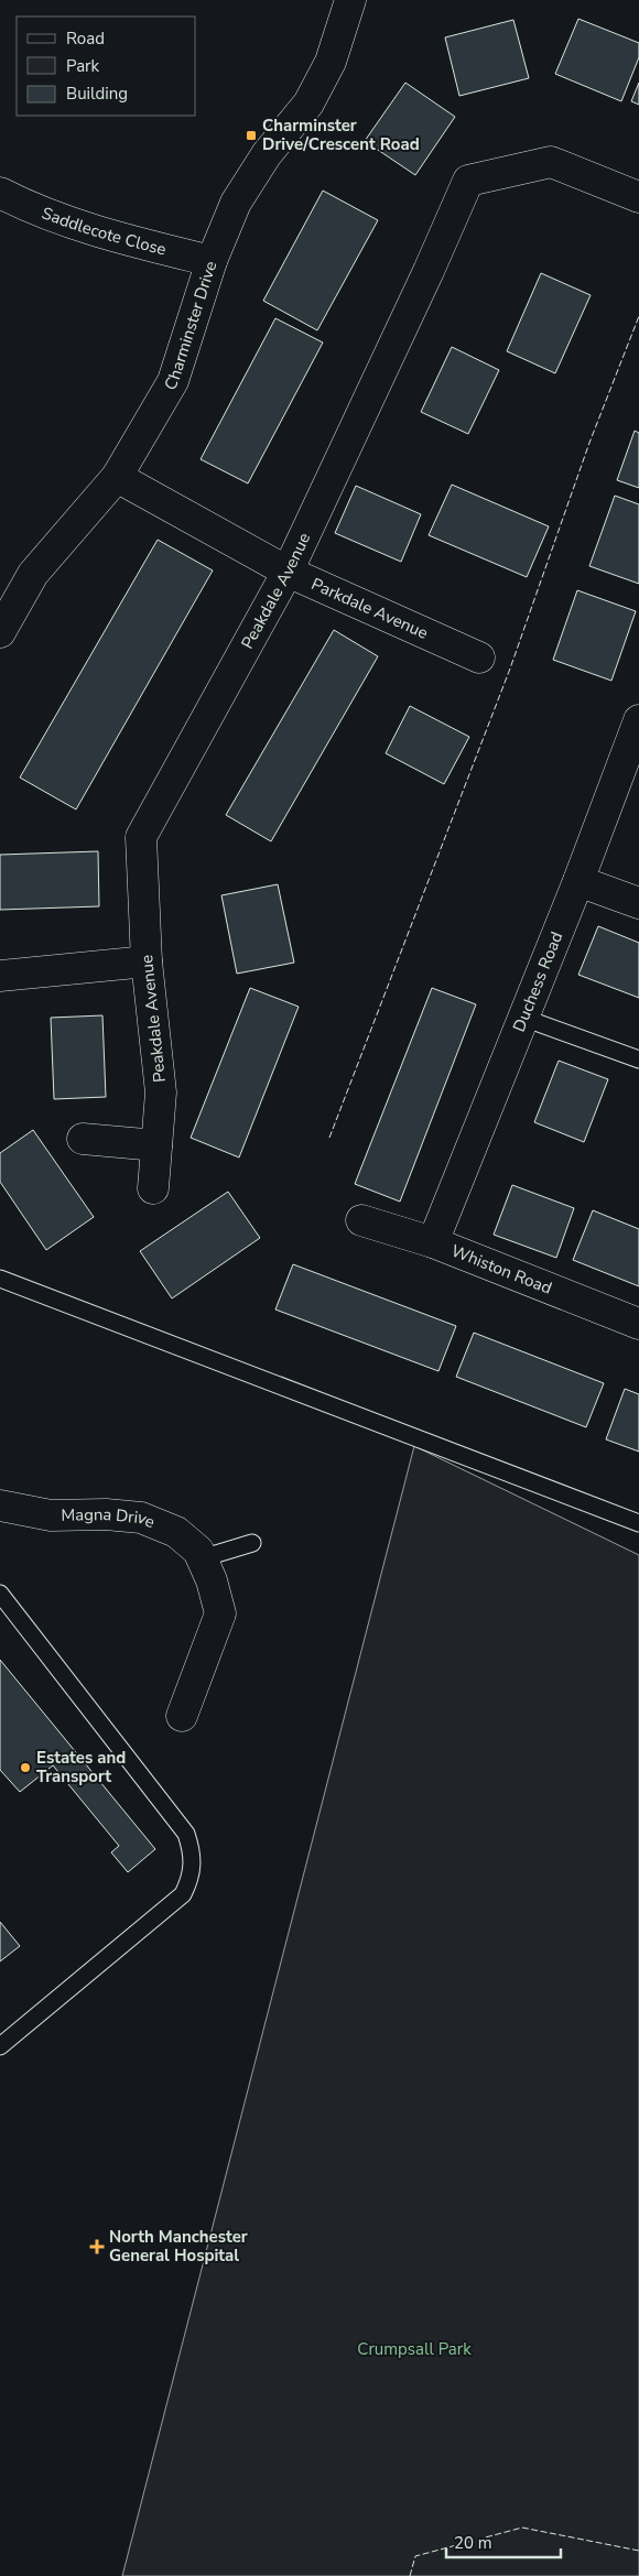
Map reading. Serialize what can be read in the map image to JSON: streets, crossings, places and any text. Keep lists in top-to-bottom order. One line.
{"streets":{"street":["Saddlecote Close","Charminster Drive","Peakdale Avenue","Parkdale Avenue","Duchess Road","Whiston Road","Magna Drive"]},"crossings":[["Saddlecote Close","Charminster Drive"],["Charminster Drive","Parkdale Avenue"],["Peakdale Avenue","Parkdale Avenue"],["Duchess Road","Whiston Road"]],"parks":["Crumpsall Park"],"places":{"transit":["Charminster Drive/Crescent Road"],"other":["Estates and Transport"],"health":["North Manchester General Hospital"]},"legend":["Road","Park","Building"],"scale_bar":"20 m"}
